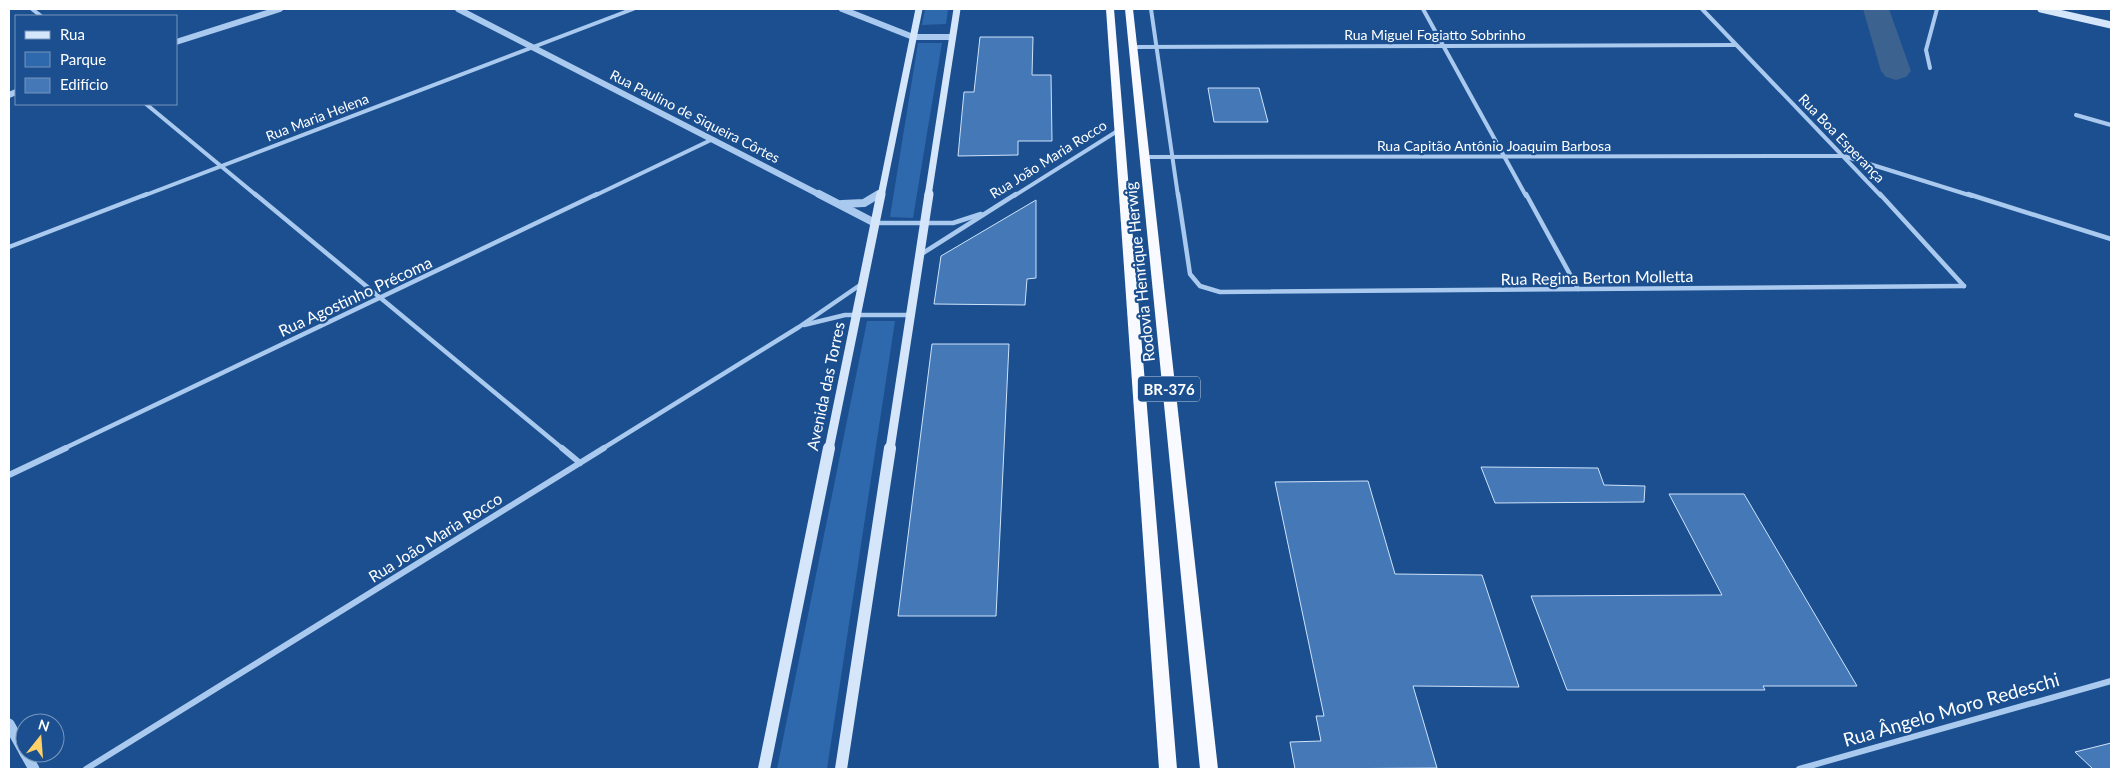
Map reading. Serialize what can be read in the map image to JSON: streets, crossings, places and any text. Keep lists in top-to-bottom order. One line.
{"streets":{"highway":["Rodovia Henrique Herwig","BR-376"],"main road":["Avenida das Torres"],"street":["Rua Miguel Fogiatto Sobrinho","Rua Paulino de Siqueira Côrtes","Rua Maria Helena","Rua Boa Esperança","Rua Capitão Antônio Joaquim Barbosa","Rua João Maria Rocco","Rua Regina Berton Molletta","Rua Agostinho Précoma","Rua Ângelo Moro Redeschi"]},"crossings":[["Rua Miguel Fogiatto Sobrinho","Rua Boa Esperança"],["Rua Miguel Fogiatto Sobrinho","Rodovia Henrique Herwig"],["Rua Miguel Fogiatto Sobrinho","Rua Regina Berton Molletta"],["Rua Paulino de Siqueira Côrtes","Rua Maria Helena"],["Rua Paulino de Siqueira Côrtes","Rua João Maria Rocco"],["Rua Paulino de Siqueira Côrtes","Rua Agostinho Précoma"],["Rua Paulino de Siqueira Côrtes","Avenida das Torres"],["Rua Boa Esperança","Rua Capitão Antônio Joaquim Barbosa"],["Rua Boa Esperança","Rua Regina Berton Molletta"],["Rua Capitão Antônio Joaquim Barbosa","Rodovia Henrique Herwig"],["Rua Capitão Antônio Joaquim Barbosa","Rua Regina Berton Molletta"],["Rua João Maria Rocco","Rodovia Henrique Herwig"],["Rua João Maria Rocco","Avenida das Torres"]],"legend":["Rua","Parque","Edifício"],"north":"top"}
